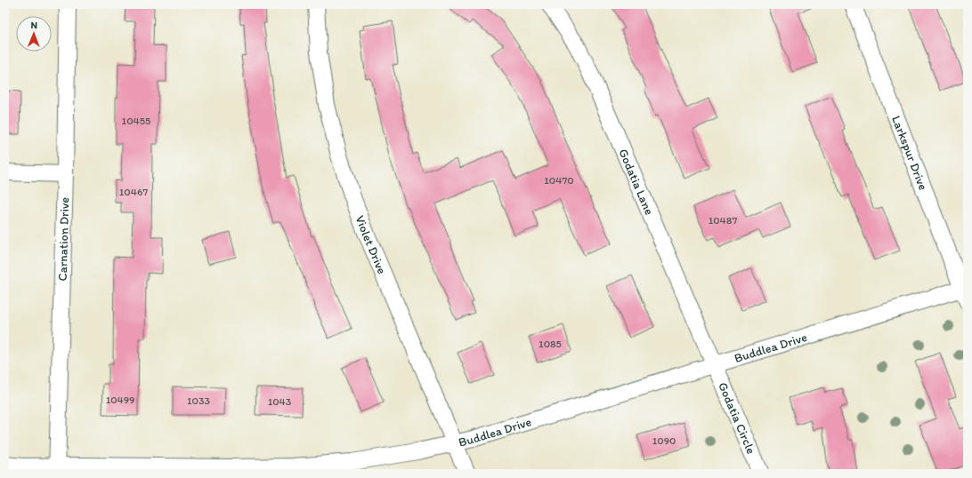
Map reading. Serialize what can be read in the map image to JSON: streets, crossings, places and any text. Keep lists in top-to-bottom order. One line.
{"streets":{"street":["Larkspur Drive","Godatia Lane","Carnation Drive","Violet Drive","Buddlea Drive","Godatia Circle"]},"crossings":[["Larkspur Drive","Buddlea Drive"],["Godatia Lane","Buddlea Drive"],["Godatia Lane","Godatia Circle"],["Carnation Drive","Buddlea Drive"],["Violet Drive","Buddlea Drive"],["Buddlea Drive","Godatia Circle"]],"house_numbers":["10455","10470","10467","10487","1085","10499","1033","1043","1090"],"north":"top"}
